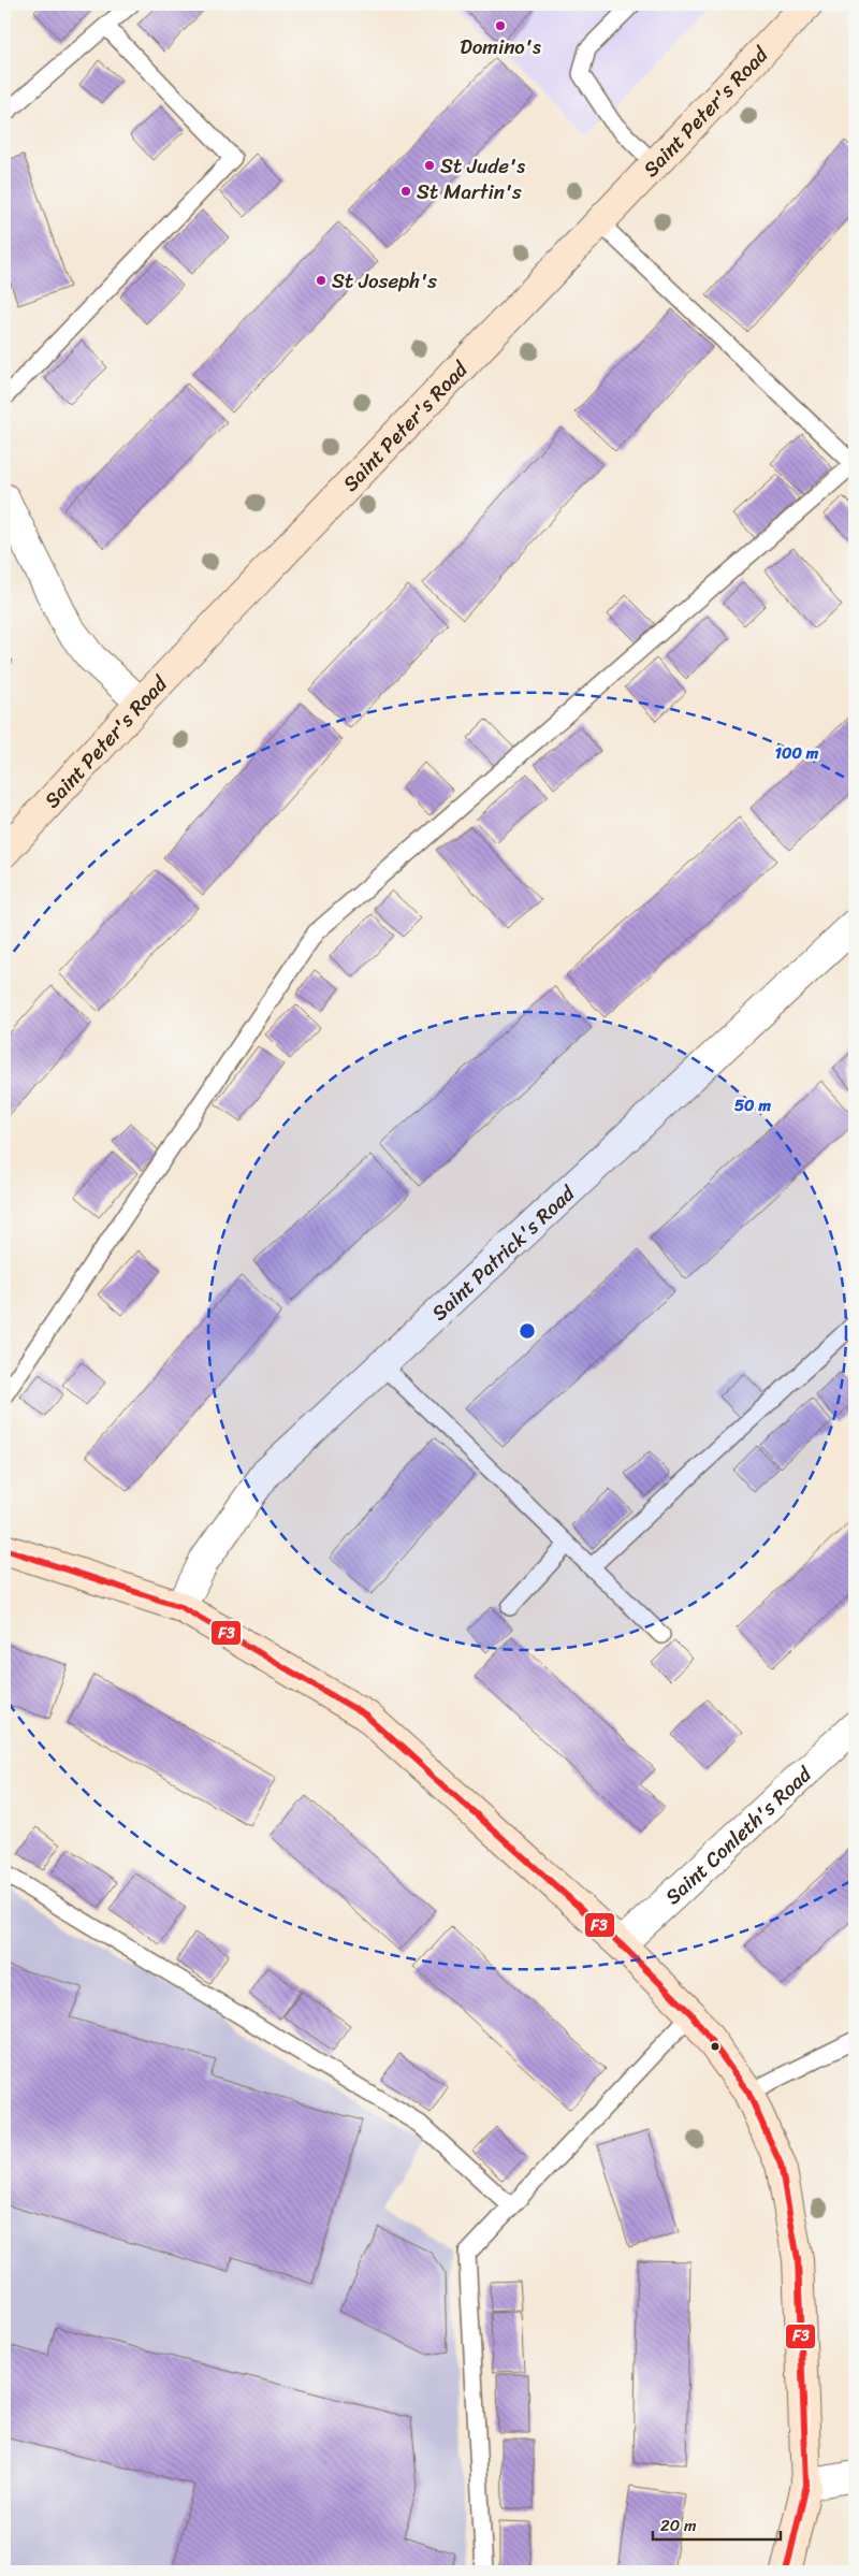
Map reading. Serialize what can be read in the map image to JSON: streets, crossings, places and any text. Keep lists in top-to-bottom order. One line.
{"streets":{"street":["Saint Peter's Road","Saint Patrick's Road","Saint Conleth's Road"]},"places":["Domino's","St Jude's","St Martin's","St Joseph's"],"lines":["transit line F3"],"scale_bar":"20 m","rings":["100 m","50 m"]}
